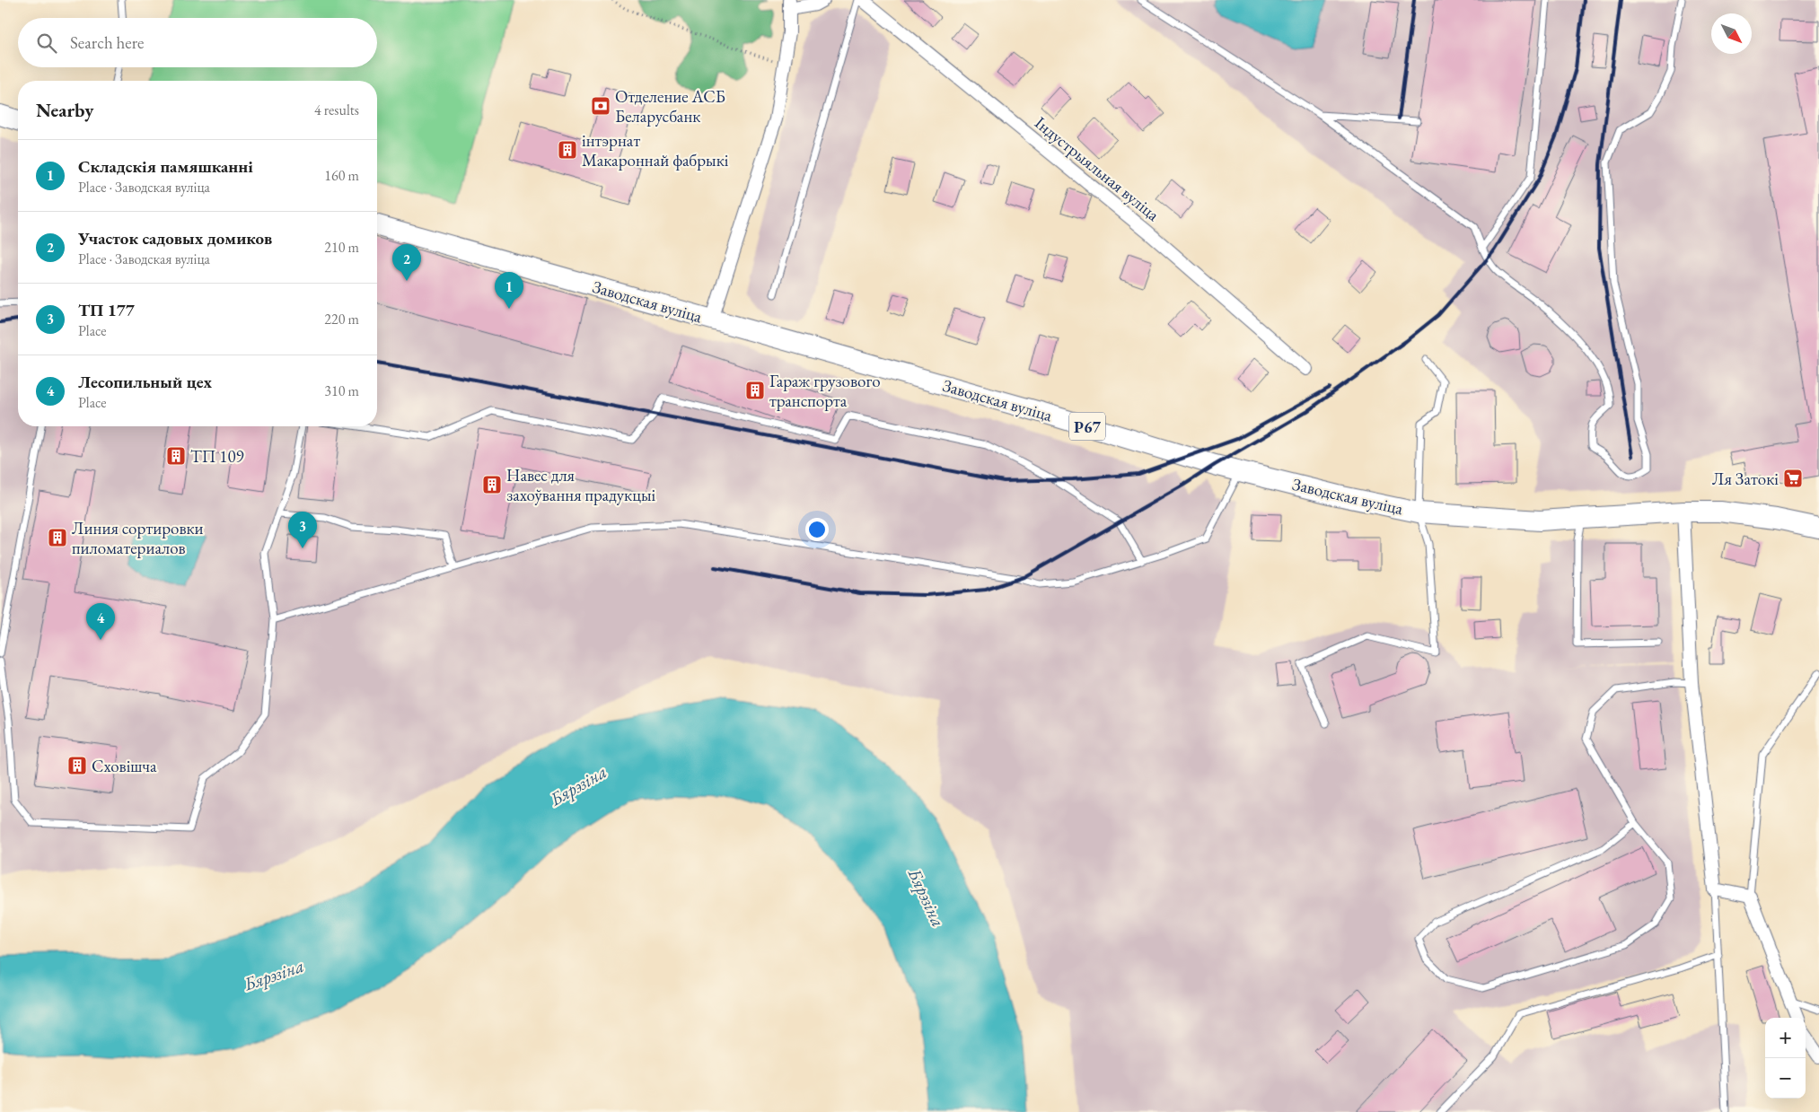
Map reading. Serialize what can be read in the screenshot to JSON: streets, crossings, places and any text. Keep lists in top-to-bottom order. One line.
{"streets":{"main road":["Заводская вуліца","Р67"],"street":["Індустрыяльная вуліца"]},"water":["Бярэзіна"],"places":{"bank":["Отделение АСБ Беларусбанк"],"building":["інтэрнат Макароннай фабрыкі","Гараж грузового транспорта","ТП 109","Навес для захоўвання прадукцыі","Линия сортировки пиломатериалов","Сховішча"],"supermarket":["Ля Затокі"]},"north":"bottom right","page":{"search":"Search here","heading":["Nearby","4 results"],"list":[{"mark":"1","name":"Складскія памяшканні","note":"Place · Заводская вуліца","value":"160 m"},{"mark":"2","name":"Участок садовых домиков","note":"Place · Заводская вуліца","value":"210 m"},{"mark":"3","name":"ТП 177","note":"Place","value":"220 m"},{"mark":"4","name":"Лесопильный цех","note":"Place","value":"310 m"}],"pins":["2","1","3","4"],"map_buttons":["+","−"]}}
